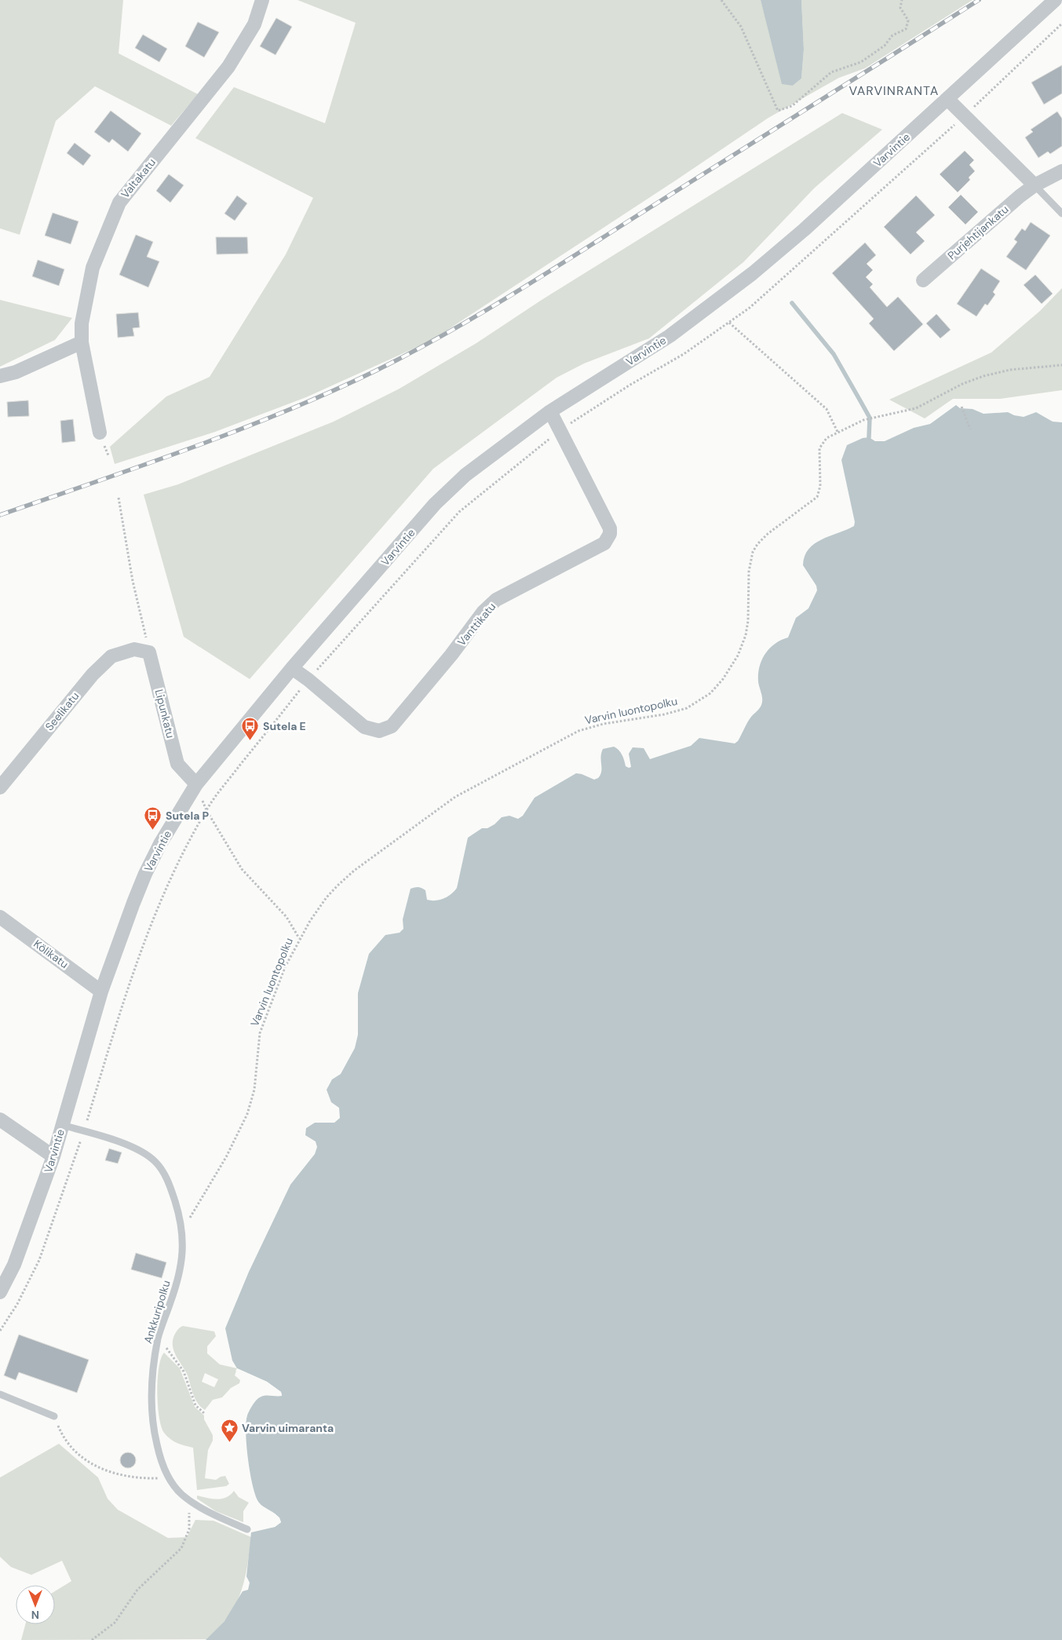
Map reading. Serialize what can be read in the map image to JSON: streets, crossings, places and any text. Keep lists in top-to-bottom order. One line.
{"streets":{"street":["Varvintie","Valtakatu","Purjehtijankatu","Vanttikatu","Seelikatu","Lipunkatu","Kölikatu"],"lane":["Ankkuripolku"],"path":["Varvin luontopolku"]},"crossings":[["Varvintie","Vanttikatu"],["Varvintie","Lipunkatu"],["Varvintie","Kölikatu"],["Varvintie","Ankkuripolku"],["Varvin luontopolku","Ankkuripolku"],["Seelikatu","Lipunkatu"]],"districts":["VARVINRANTA"],"places":{"bus stop":["Sutela E","Sutela P"],"place":["Varvin uimaranta"]},"north":"bottom"}
